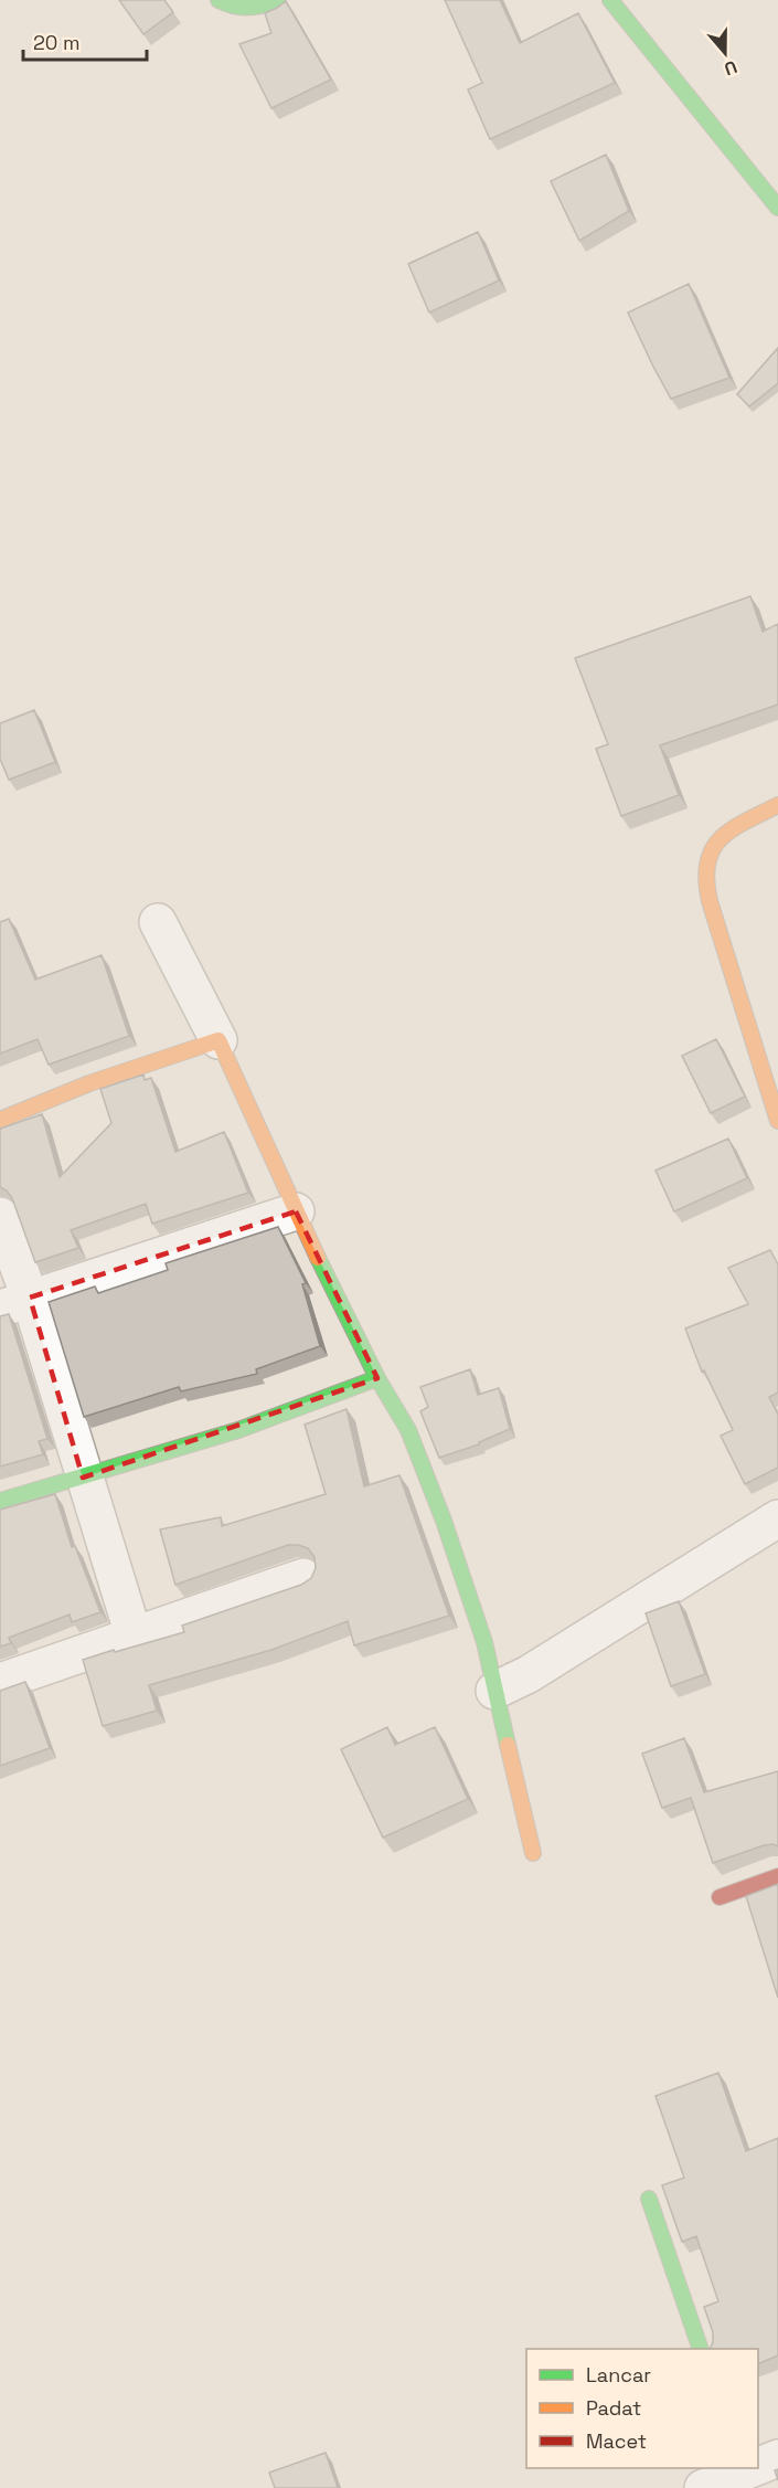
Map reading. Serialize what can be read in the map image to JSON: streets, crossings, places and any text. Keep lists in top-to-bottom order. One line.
{"legend":["Lancar","Padat","Macet"],"scale_bar":"20 m","north":"bottom"}
